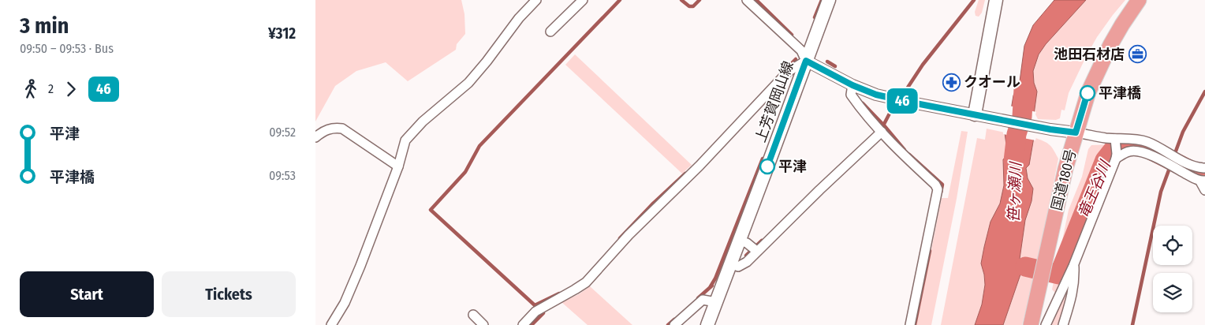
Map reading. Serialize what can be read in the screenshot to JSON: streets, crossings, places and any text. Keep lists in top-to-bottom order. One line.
{"streets":{"highway":["国道180号"],"main road":["上芳賀岡山線"]},"water":["竜王谷川","笹ヶ瀬川"],"places":{"office":["池田石材店"],"pharmacy":["クオール"],"other":["平津橋","平津"]},"lines":["bus line 46"],"page":{"heading":["3 min","09:50 – 09:53 · Bus","¥312"],"on_map":"46","legs":["2","46"],"list":[{"name":"平津","value":"09:52"},{"name":"平津橋","value":"09:53"}],"buttons":["Start","Tickets"]}}
